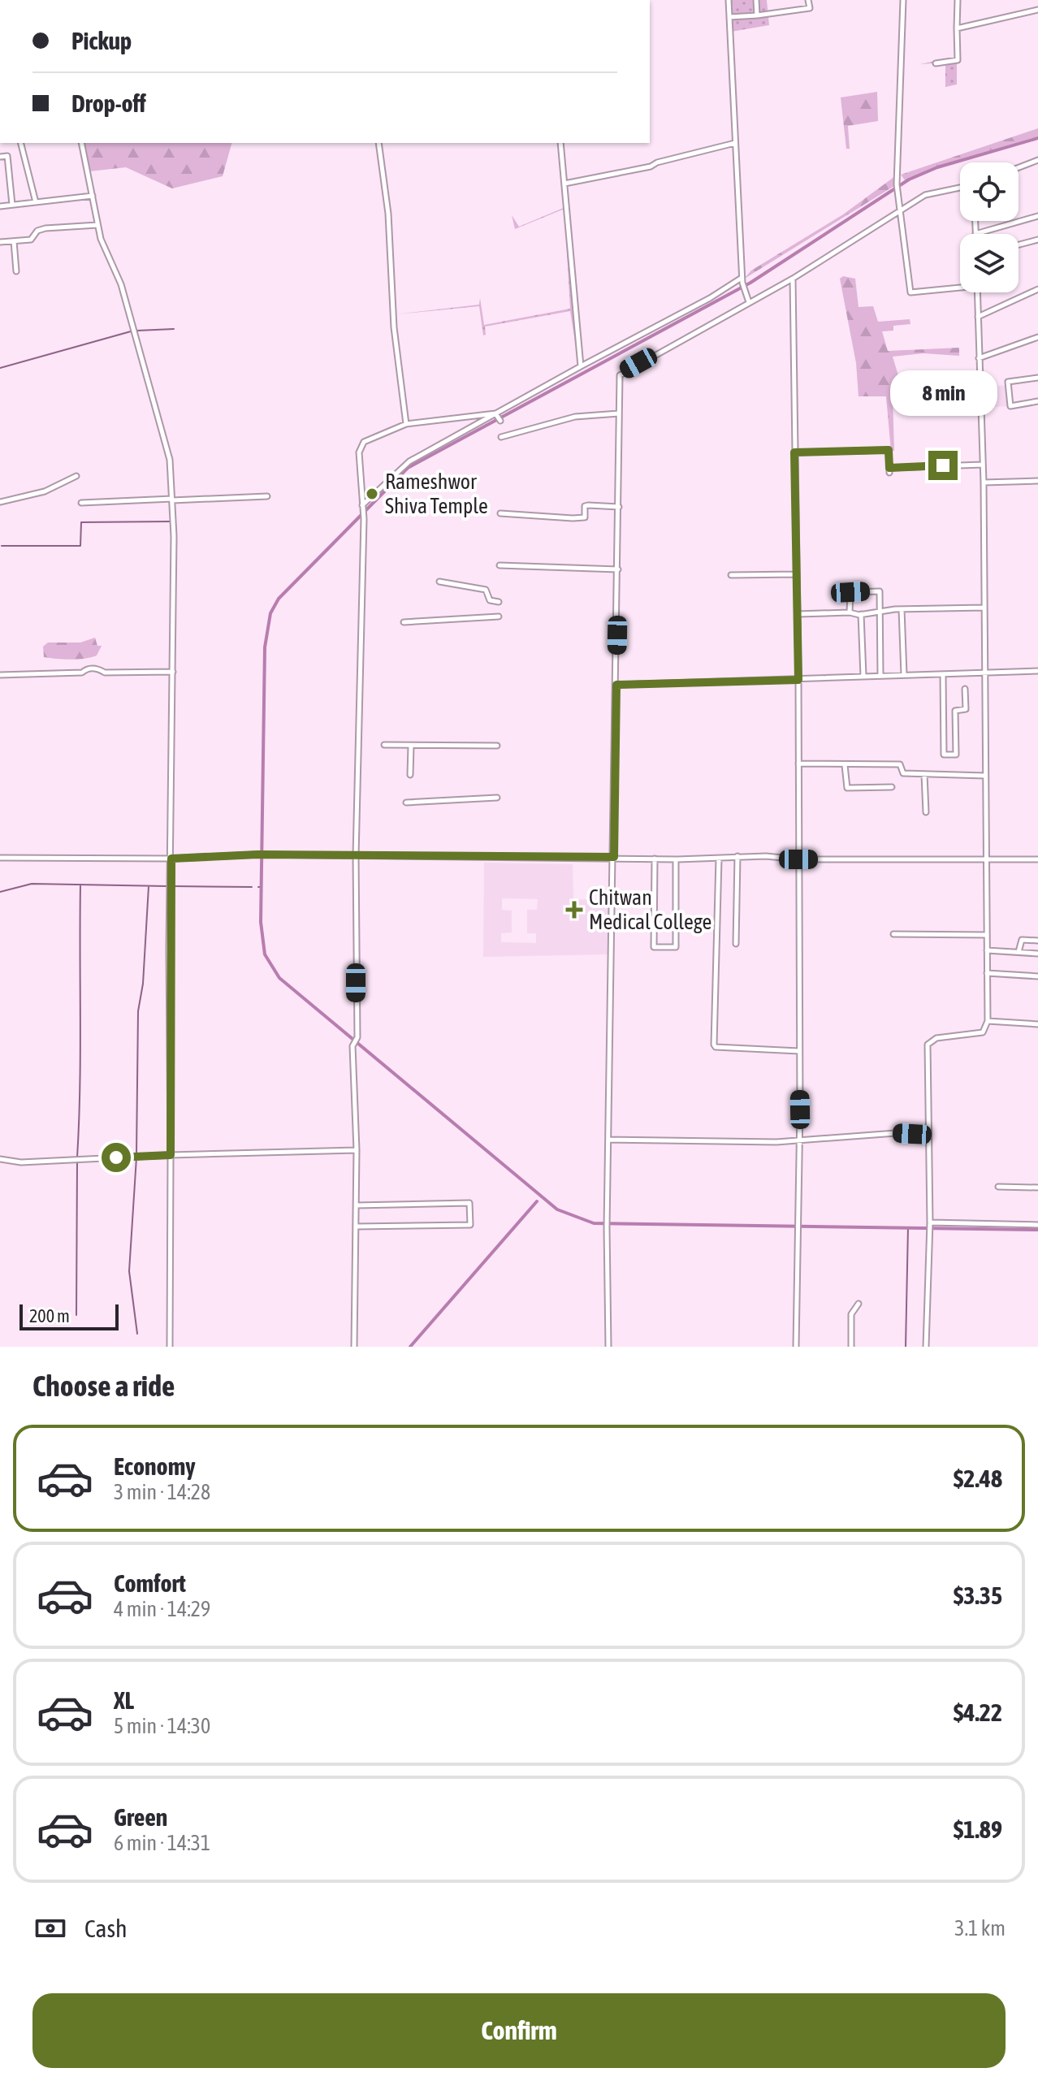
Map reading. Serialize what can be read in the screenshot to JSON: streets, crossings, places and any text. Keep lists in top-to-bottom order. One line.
{"places":{"other":["Rameshwor Shiva Temple"],"health":["Chitwan Medical College"]},"scale_bar":"200 m","page":{"banner":["Pickup","Drop-off"],"bubble":"8 min","scale":"200 m","heading":"Choose a ride","list":[{"name":"Economy","note":"3 min · 14:28","value":"$2.48"},{"name":"Comfort","note":"4 min · 14:29","value":"$3.35"},{"name":"XL","note":"5 min · 14:30","value":"$4.22"},{"name":"Green","note":"6 min · 14:31","value":"$1.89"}],"pay":["Cash","3.1 km"],"buttons":"Confirm"}}
